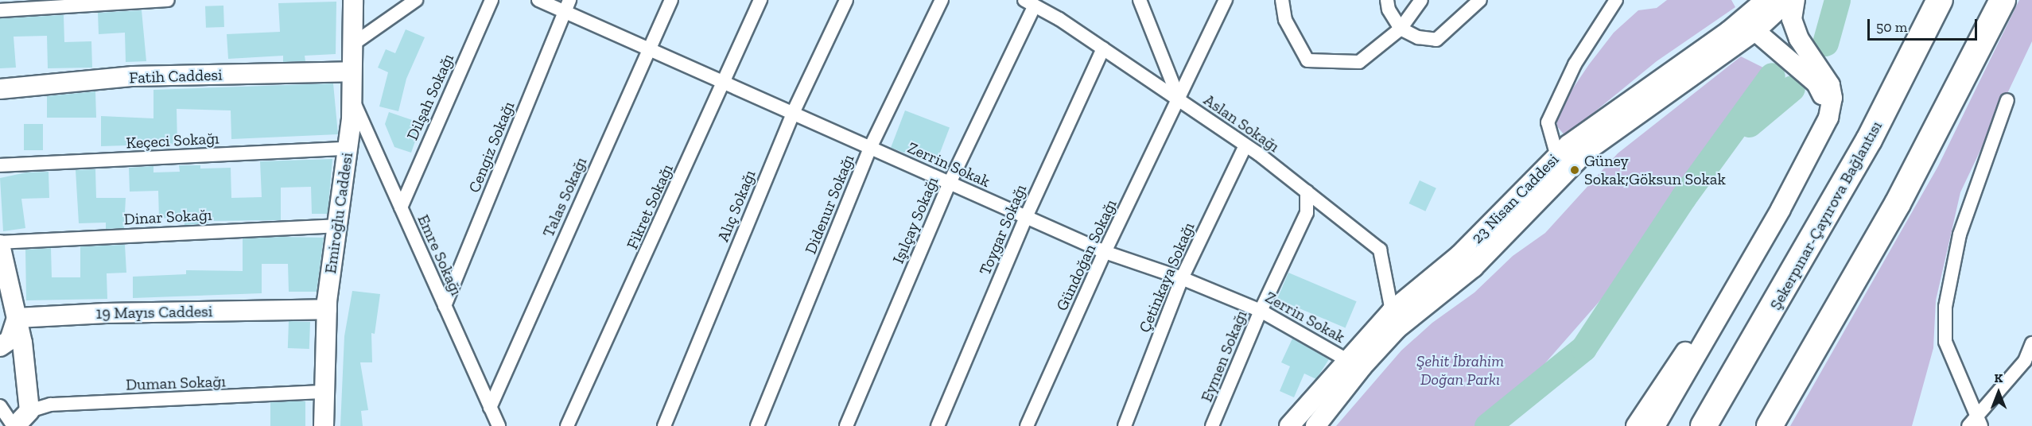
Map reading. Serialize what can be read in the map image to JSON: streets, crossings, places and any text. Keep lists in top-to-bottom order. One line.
{"streets":{"highway":["Şekerpınar-Çayırova Bağlantısı"],"street":["Fatih Caddesi","Dilşah Sokağı","Aslan Sokağı","Keçeci Sokağı","Cengiz Sokağı","Zerrin Sokak","Talas Sokağı","23 Nisan Caddesi","Didenur Sokağı","Alıç Sokağı","Fikret Sokağı","Emiroğlu Caddesi","Dinar Sokağı","Işılçay Sokağı","Toygar Sokağı","Emre Sokağı","Gündoğan Sokağı","Çetinkaya Sokağı","19 Mayıs Caddesi","Eymen Sokağı","Duman Sokağı"]},"crossings":[["Fatih Caddesi","Emiroğlu Caddesi"],["Dilşah Sokağı","Emre Sokağı"],["Aslan Sokağı","23 Nisan Caddesi"],["Aslan Sokağı","Işılçay Sokağı"],["Aslan Sokağı","Toygar Sokağı"],["Aslan Sokağı","Gündoğan Sokağı"],["Aslan Sokağı","Çetinkaya Sokağı"],["Aslan Sokağı","Eymen Sokağı"],["Keçeci Sokağı","Emiroğlu Caddesi"],["Cengiz Sokağı","Zerrin Sokak"],["Cengiz Sokağı","Emre Sokağı"],["Zerrin Sokak","Talas Sokağı"],["Zerrin Sokak","23 Nisan Caddesi"],["Zerrin Sokak","Didenur Sokağı"],["Zerrin Sokak","Alıç Sokağı"],["Zerrin Sokak","Fikret Sokağı"],["Zerrin Sokak","Işılçay Sokağı"],["Zerrin Sokak","Toygar Sokağı"],["Zerrin Sokak","Gündoğan Sokağı"],["Zerrin Sokak","Çetinkaya Sokağı"],["Zerrin Sokak","Eymen Sokağı"],["Talas Sokağı","Emre Sokağı"],["Emiroğlu Caddesi","Dinar Sokağı"],["Emiroğlu Caddesi","Emre Sokağı"],["Emiroğlu Caddesi","19 Mayıs Caddesi"],["Emiroğlu Caddesi","Duman Sokağı"]],"parks":["Şehit İbrahim Doğan Parkı"],"places":["Güney Sokak;Göksun Sokak"],"scale_bar":"50 m","north":"top"}
